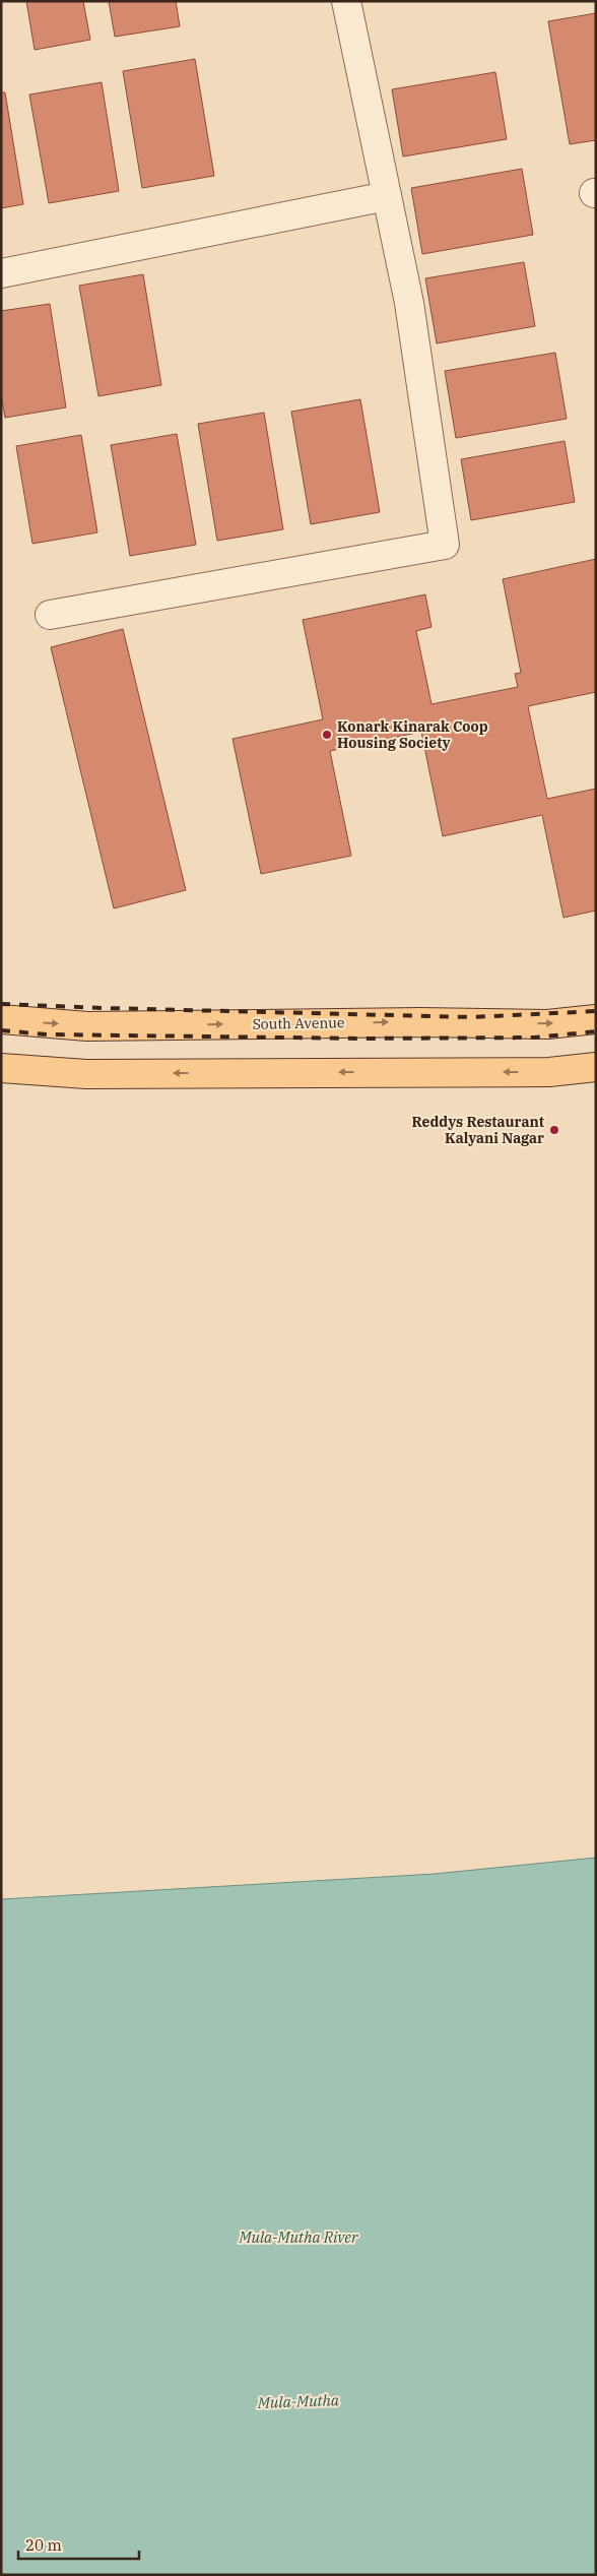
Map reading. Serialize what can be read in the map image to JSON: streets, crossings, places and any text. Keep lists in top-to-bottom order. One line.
{"streets":{"main road":["South Avenue"]},"water":["Mula-Mutha River","Mula-Mutha"],"places":["Konark Kinarak Coop Housing Society","Reddys Restaurant Kalyani Nagar"],"scale_bar":"20 m"}
